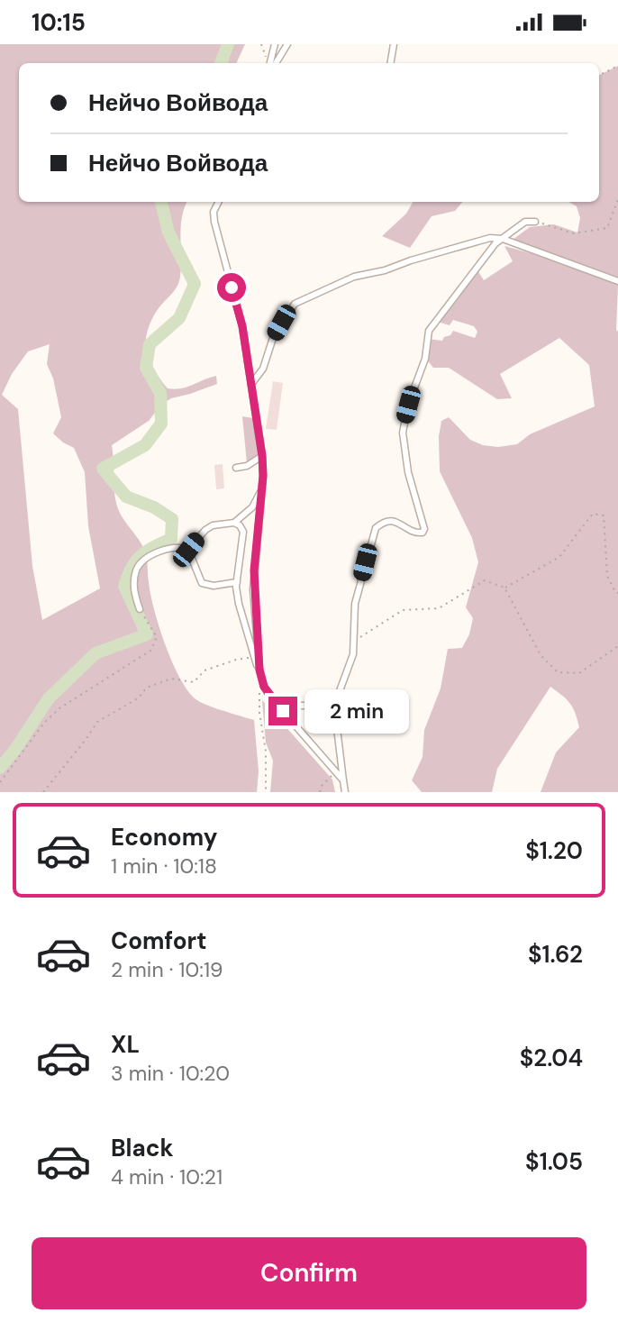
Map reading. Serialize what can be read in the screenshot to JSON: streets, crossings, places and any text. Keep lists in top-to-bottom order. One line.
{"page":{"status":"10:15","banner":["Нейчо Войвода","Нейчо Войвода"],"bubble":"2 min","list":[{"name":"Economy","note":"1 min · 10:18","value":"$1.20"},{"name":"Comfort","note":"2 min · 10:19","value":"$1.62"},{"name":"XL","note":"3 min · 10:20","value":"$2.04"},{"name":"Black","note":"4 min · 10:21","value":"$1.05"}],"buttons":"Confirm"}}
